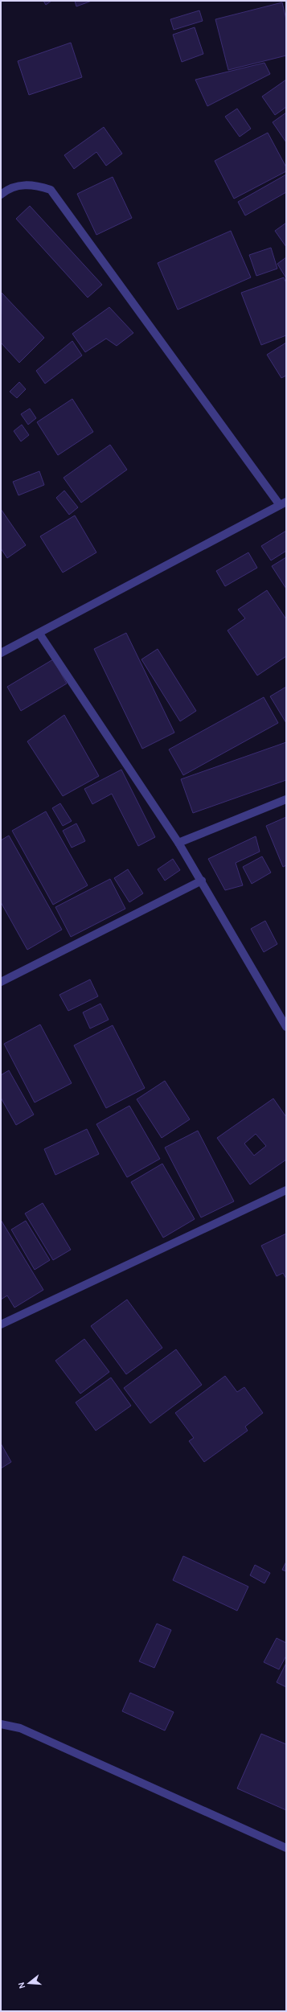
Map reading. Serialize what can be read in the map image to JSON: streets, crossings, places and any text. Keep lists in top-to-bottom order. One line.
{"north":"left"}
